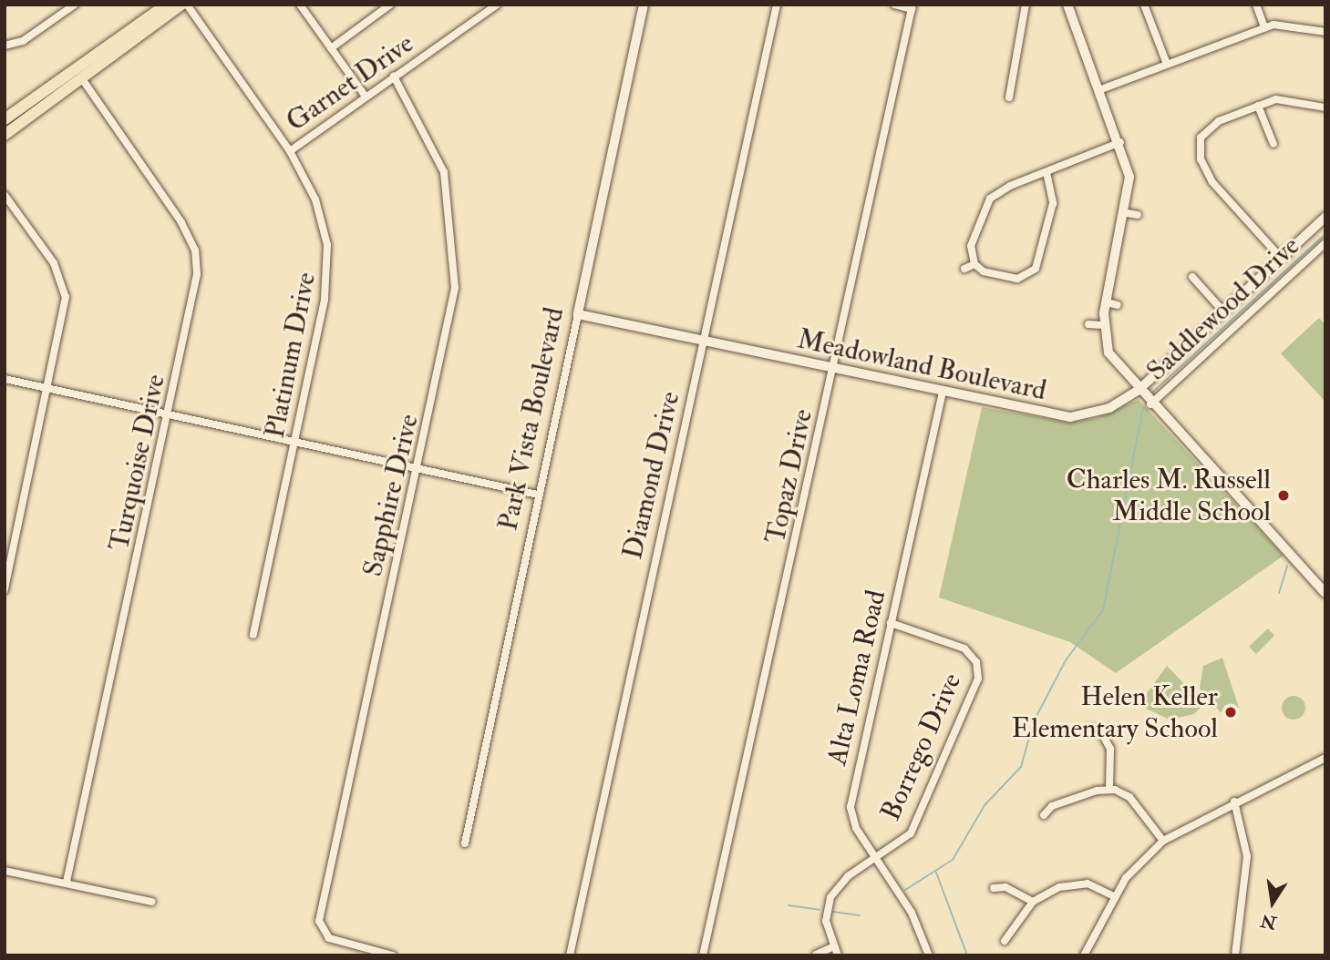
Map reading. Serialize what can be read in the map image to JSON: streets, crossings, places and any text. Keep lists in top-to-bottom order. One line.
{"streets":{"street":["Garnet Drive","Saddlewood Drive","Platinum Drive","Meadowland Boulevard","Park Vista Boulevard","Turquoise Drive","Diamond Drive","Topaz Drive","Sapphire Drive","Alta Loma Road","Borrego Drive"]},"crossings":[["Garnet Drive","Platinum Drive"],["Garnet Drive","Sapphire Drive"],["Meadowland Boulevard","Park Vista Boulevard"],["Meadowland Boulevard","Diamond Drive"],["Meadowland Boulevard","Topaz Drive"],["Meadowland Boulevard","Alta Loma Road"],["Alta Loma Road","Borrego Drive"]],"places":["Charles M. Russell Middle School","Helen Keller Elementary School"],"north":"bottom"}
